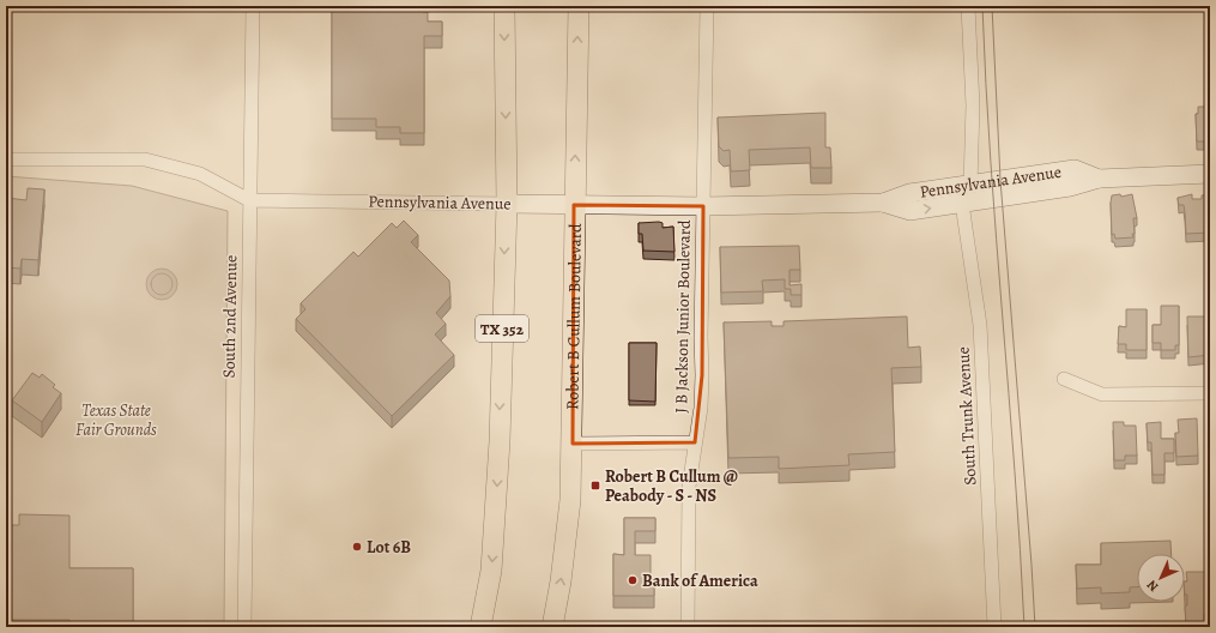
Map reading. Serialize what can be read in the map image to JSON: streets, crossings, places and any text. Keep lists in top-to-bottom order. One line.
{"streets":{"main road":["Robert B Cullum Boulevard","TX 352"],"street":["Pennsylvania Avenue","South 2nd Avenue","J B Jackson Junior Boulevard","South Trunk Avenue"]},"crossings":[["Pennsylvania Avenue","South 2nd Avenue"],["Pennsylvania Avenue","J B Jackson Junior Boulevard"],["Pennsylvania Avenue","Robert B Cullum Boulevard"],["Pennsylvania Avenue","TX 352"],["Pennsylvania Avenue","South Trunk Avenue"]],"parks":["Texas State Fair Grounds"],"places":{"transit":["Robert B Cullum @ Peabody - S - NS"],"other":["Lot 6B","Bank of America"]},"north":"bottom left"}
